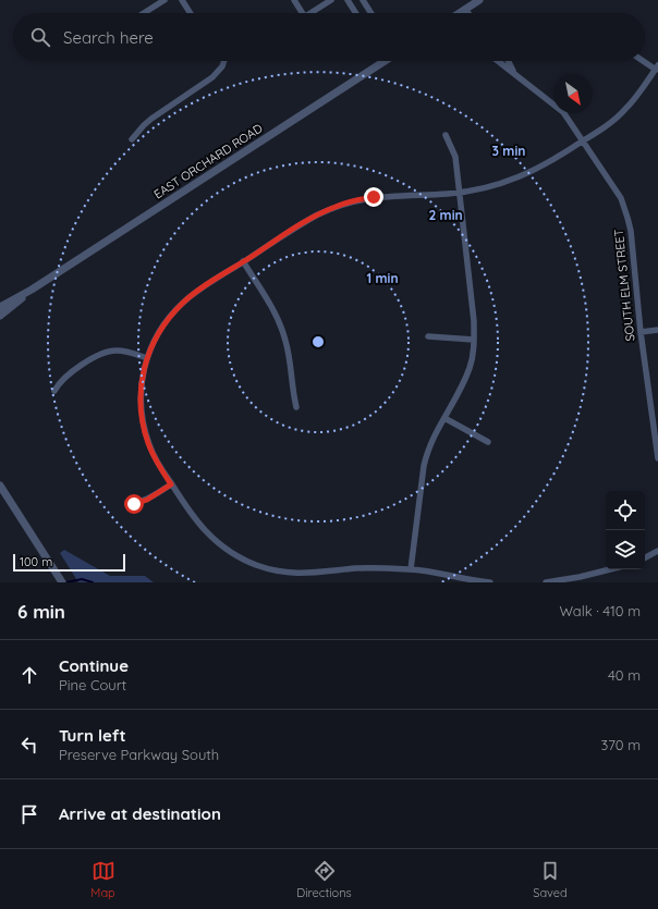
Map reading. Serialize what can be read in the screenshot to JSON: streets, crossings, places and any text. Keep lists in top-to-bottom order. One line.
{"streets":{"street":["EAST ORCHARD ROAD","SOUTH ELM STREET"]},"scale_bar":"100 m","north":"bottom right","page":{"search":"Search here","scale":"100 m","heading":["6 min","Walk · 410 m"],"list":[["Continue","Pine Court","40 m"],["Turn left","Preserve Parkway South","370 m"],"Arrive at destination"],"nav":["Map","Directions","Saved"]},"rings":["3 min","2 min","1 min"]}
